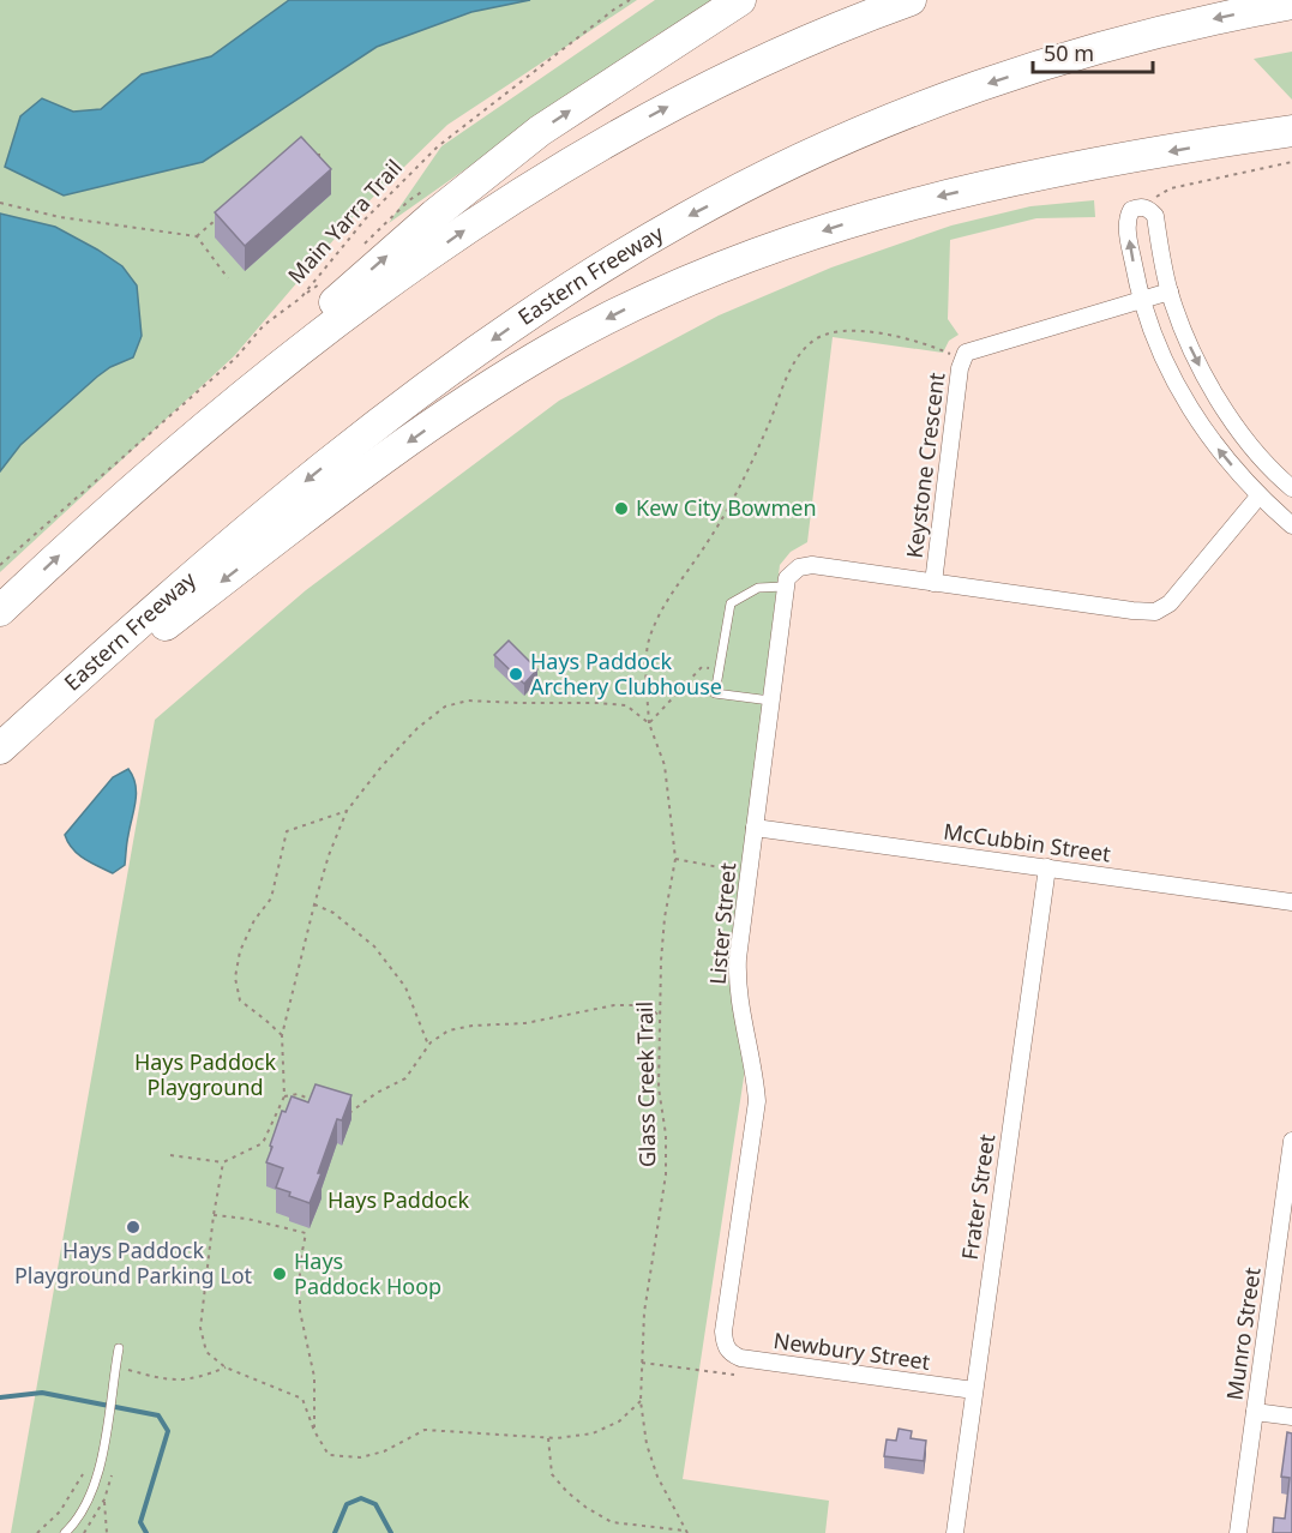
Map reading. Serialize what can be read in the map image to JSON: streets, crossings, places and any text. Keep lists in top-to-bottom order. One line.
{"streets":{"highway":["Eastern Freeway"],"street":["Keystone Crescent","McCubbin Street","Lister Street","Frater Street","Munro Street","Newbury Street"],"path":["Main Yarra Trail","Glass Creek Trail"]},"crossings":[["Keystone Crescent","Lister Street"],["Keystone Crescent","Glass Creek Trail"],["McCubbin Street","Lister Street"],["McCubbin Street","Frater Street"],["Lister Street","Newbury Street"],["Frater Street","Newbury Street"]],"parks":["Hays Paddock Playground","Hays Paddock"],"places":["Kew City Bowmen","Hays Paddock Archery Clubhouse","Hays Paddock Playground Parking Lot","Hays Paddock Hoop"],"scale_bar":"50 m"}
